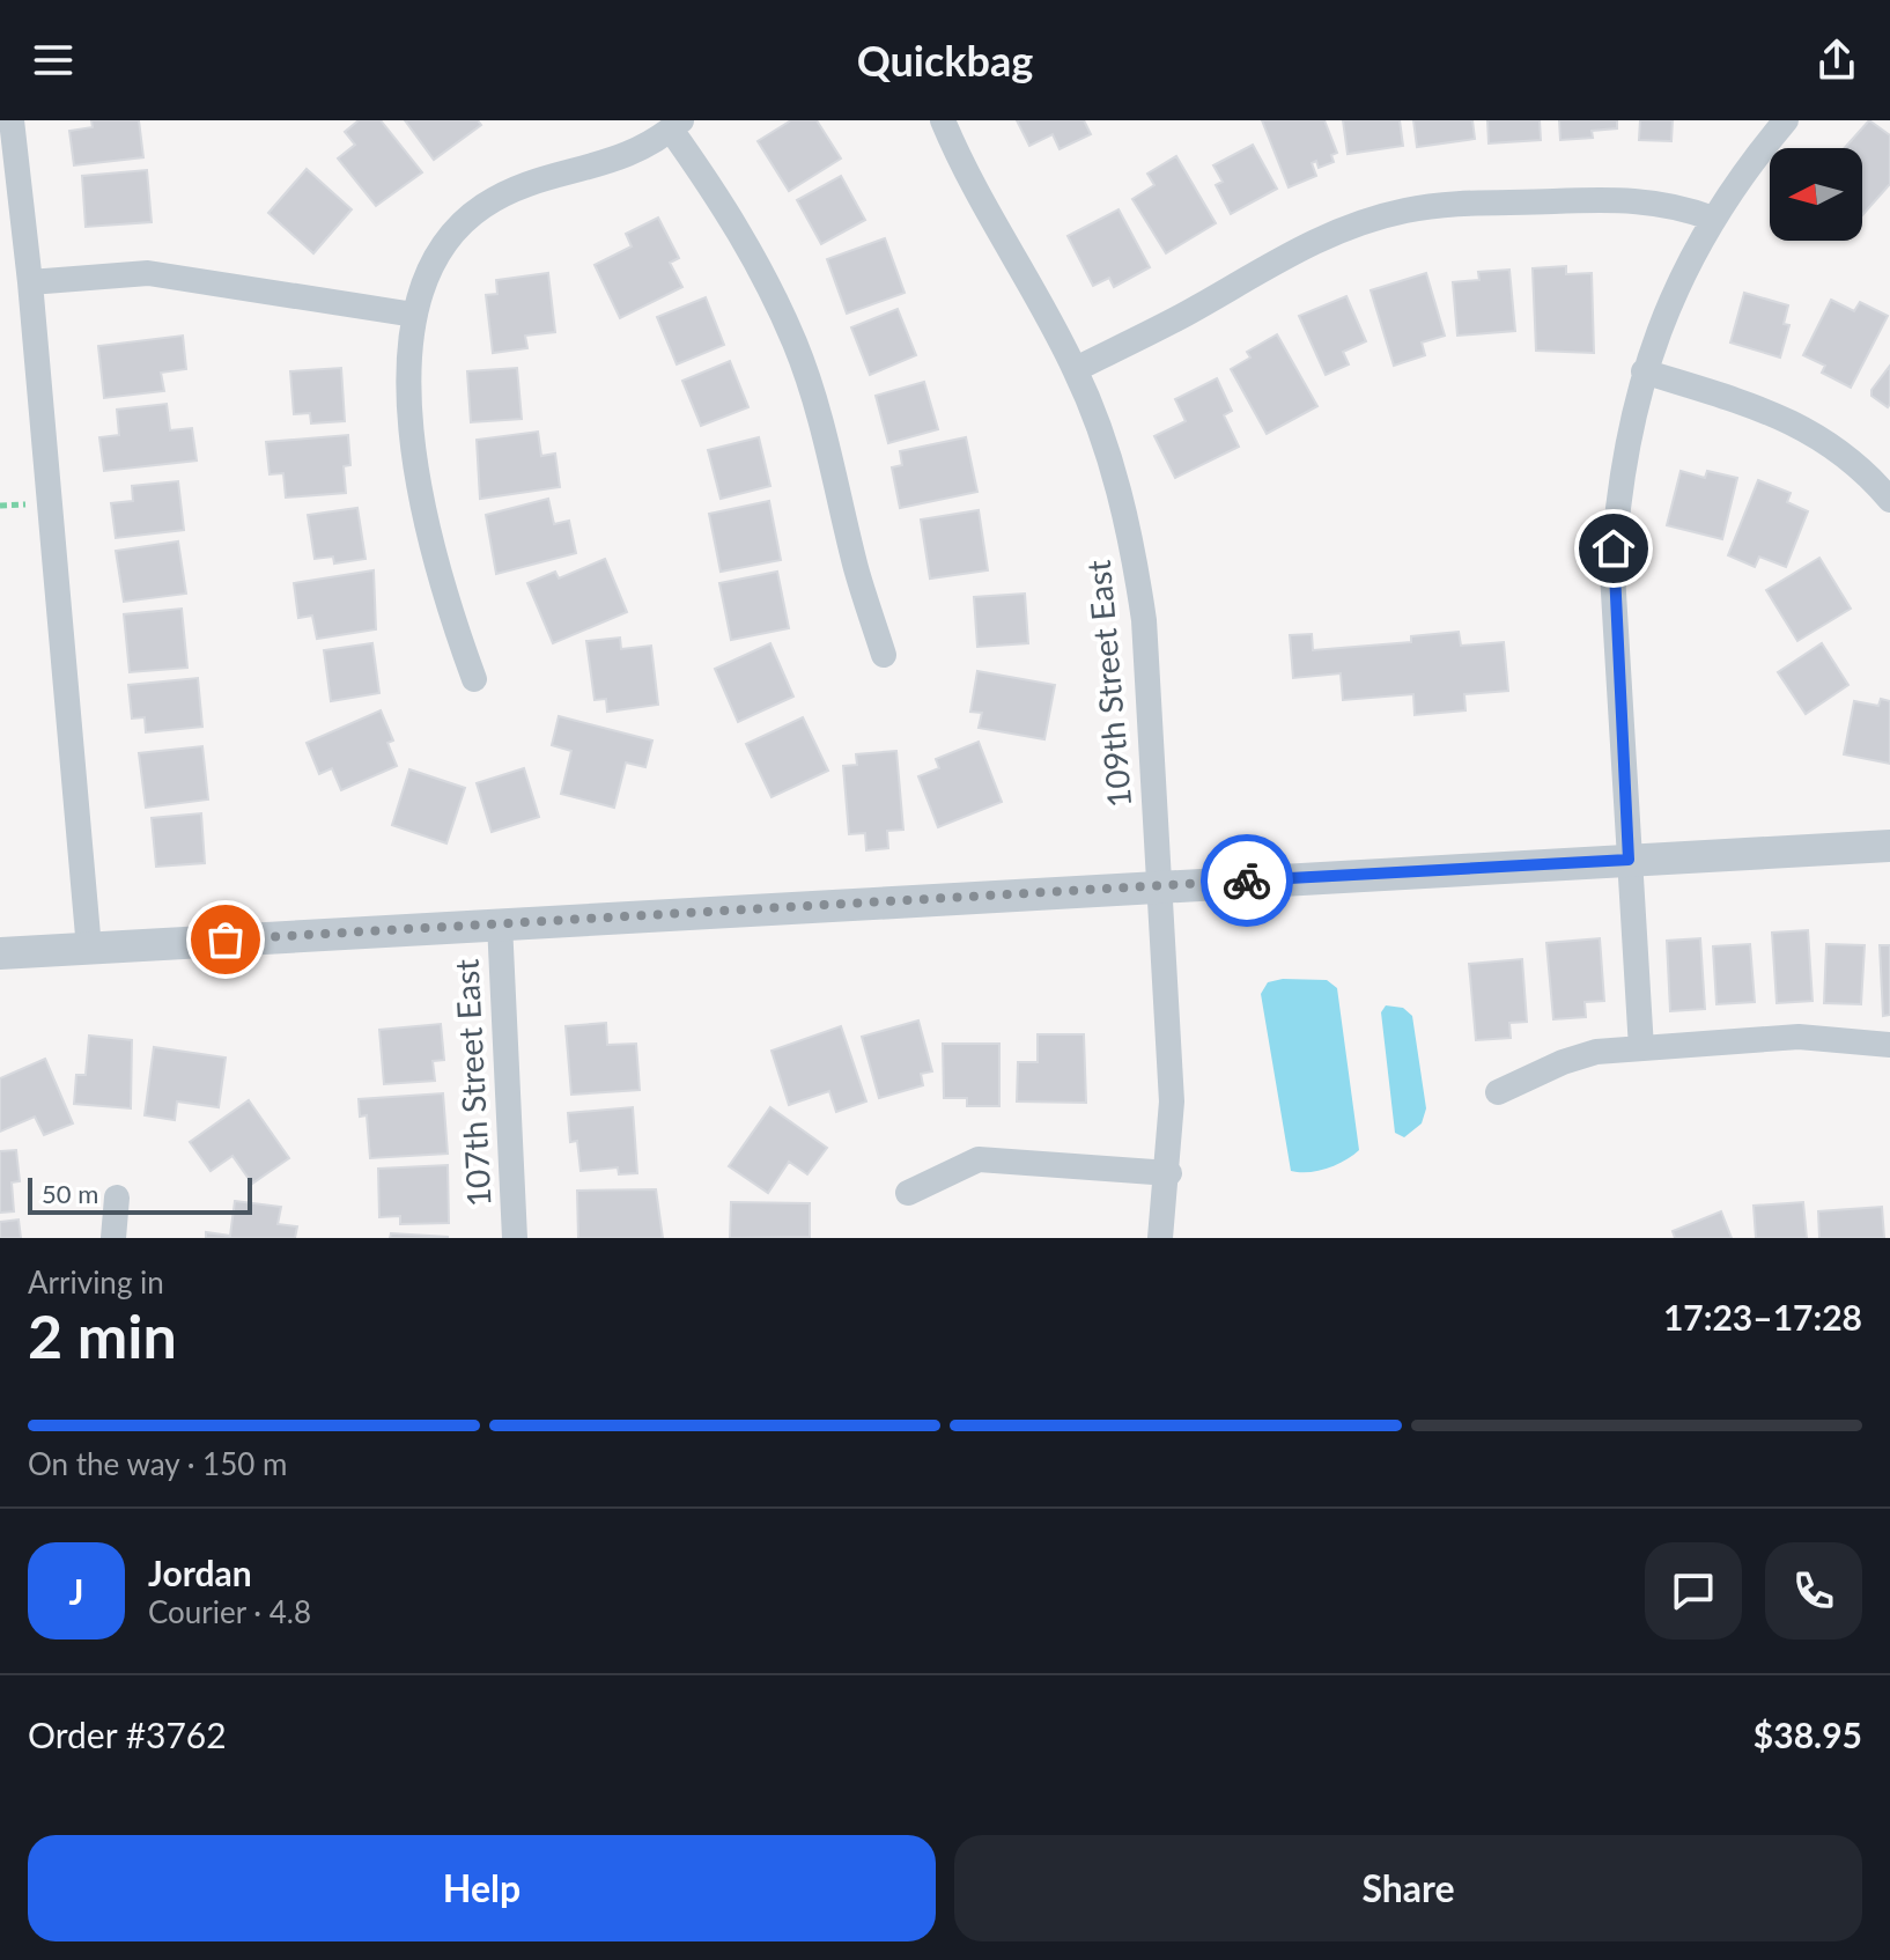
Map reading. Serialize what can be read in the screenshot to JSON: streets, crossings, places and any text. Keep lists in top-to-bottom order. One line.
{"streets":{"street":["109th Street East","107th Street East"]},"scale_bar":"50 m","north":"left","page":{"header":"Quickbag","scale":"50 m","heading":["2 min","Arriving in","17:23–17:28"],"panel":["Jordan","Courier · 4.8","Order #3762","$38.95"],"bar":"On the way · 150 m","round":"J","buttons":["Help","Share"]}}
